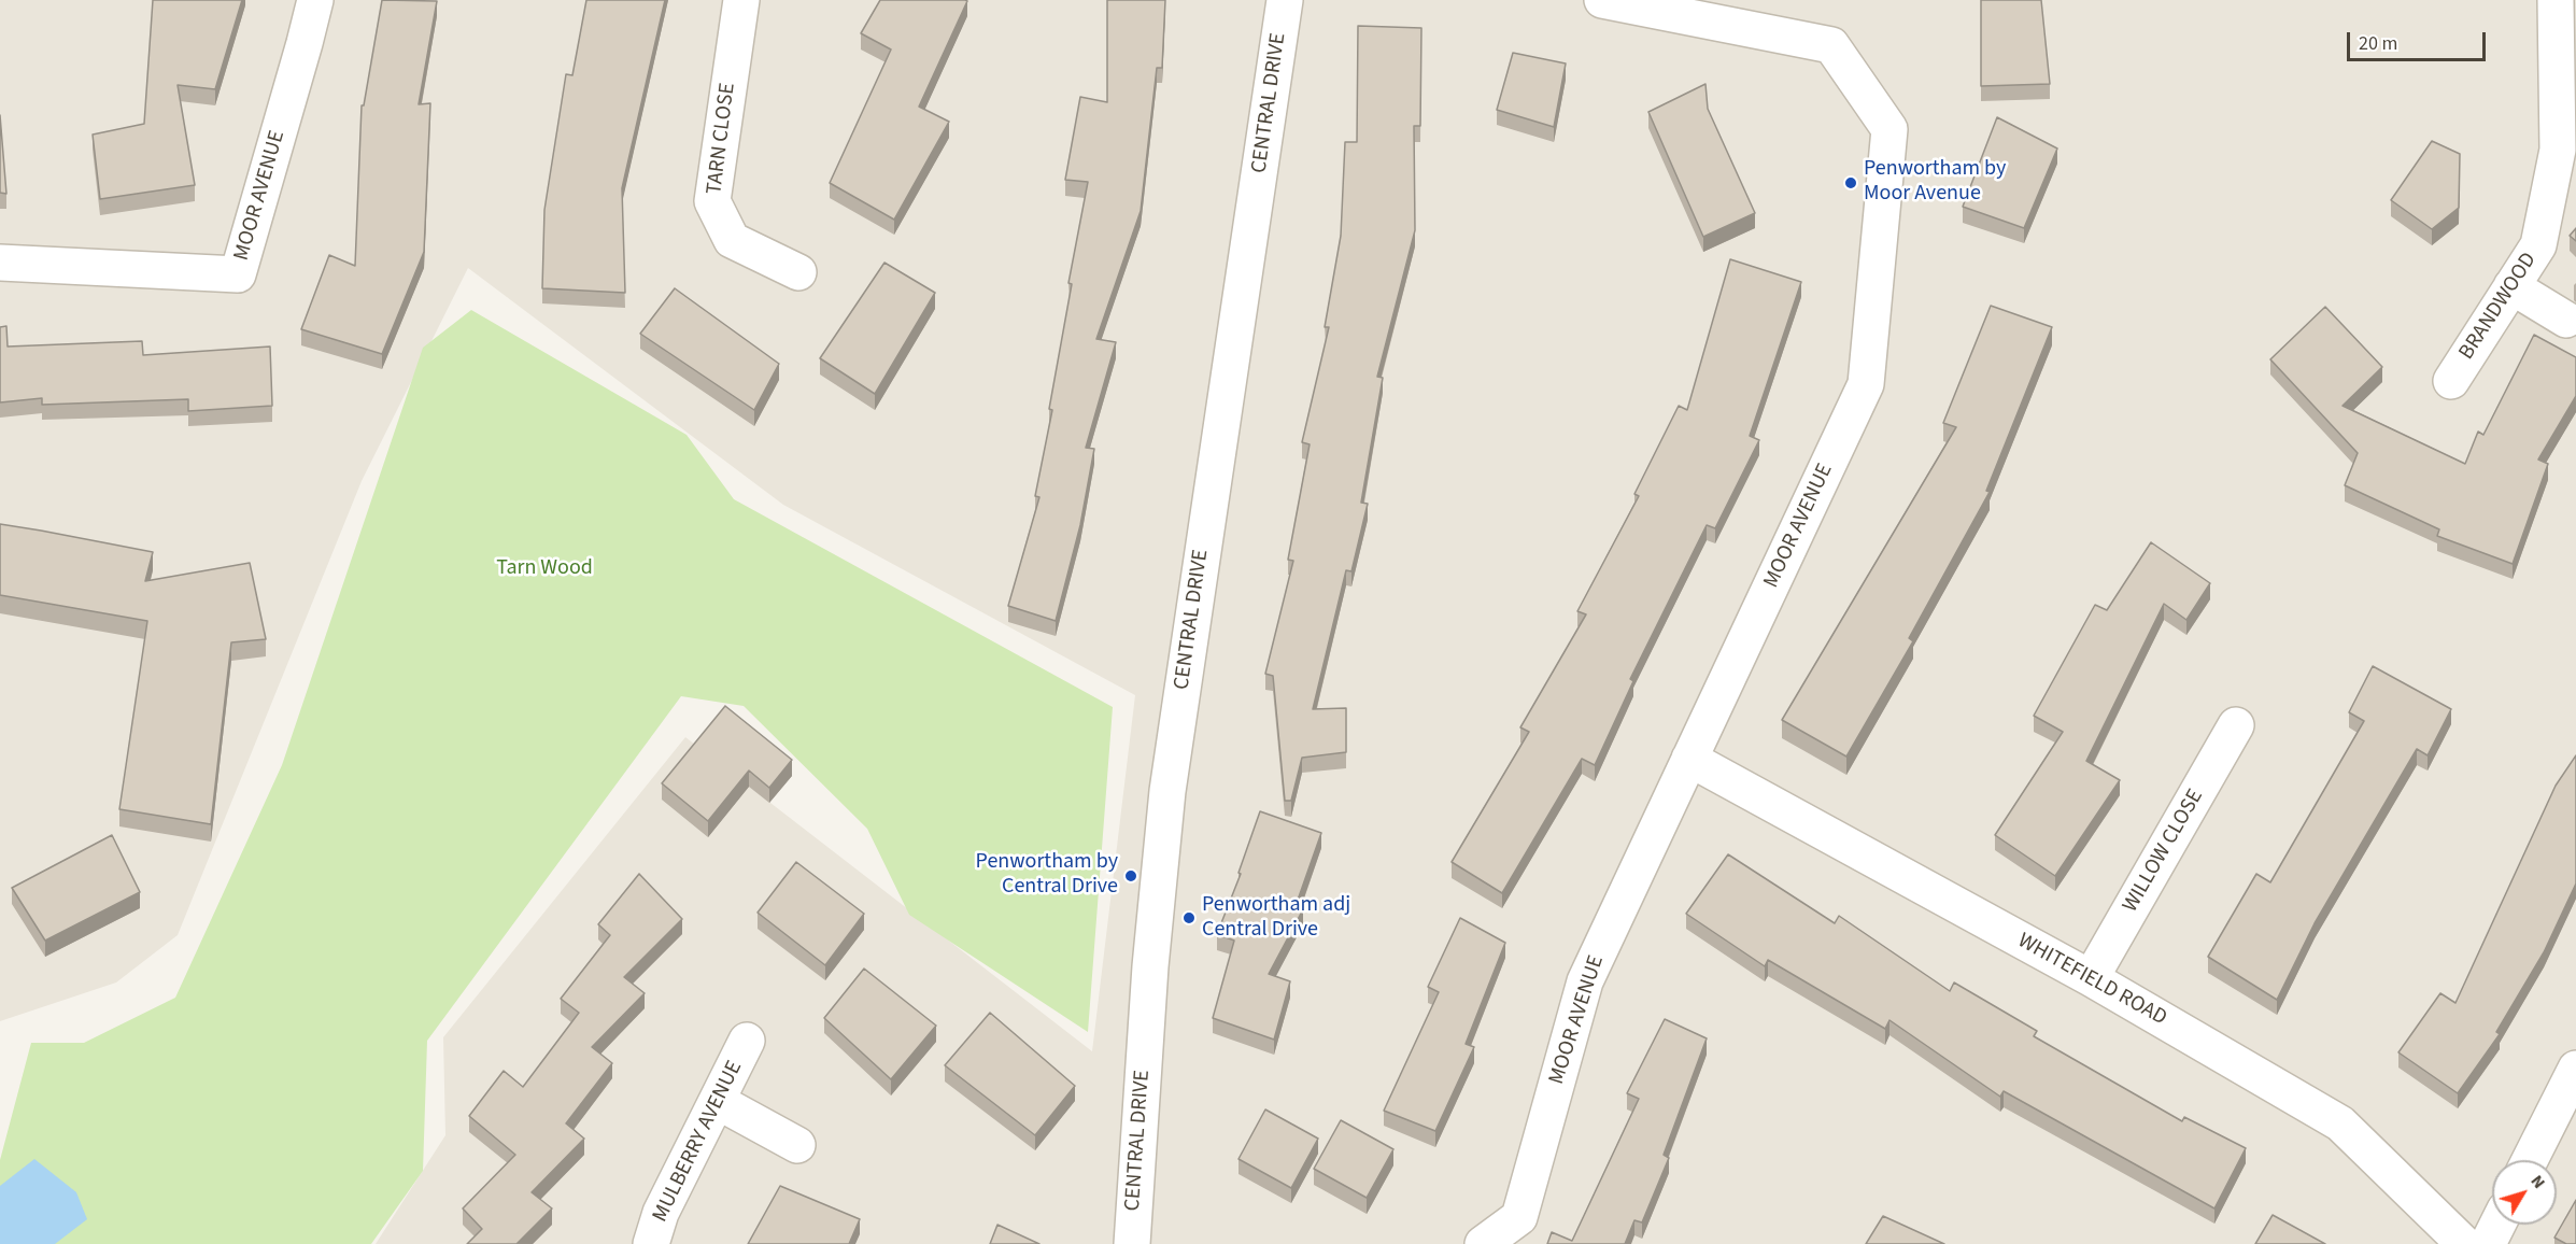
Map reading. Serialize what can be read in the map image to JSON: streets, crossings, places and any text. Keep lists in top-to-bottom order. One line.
{"streets":{"street":["CENTRAL DRIVE","TARN CLOSE","MOOR AVENUE","BRANDWOOD","WILLOW CLOSE","WHITEFIELD ROAD","MULBERRY AVENUE"]},"crossings":[["MOOR AVENUE","WHITEFIELD ROAD"],["WILLOW CLOSE","WHITEFIELD ROAD"]],"parks":["Tarn Wood"],"places":["Penwortham by Moor Avenue","Penwortham by Central Drive","Penwortham adj Central Drive"],"scale_bar":"20 m","north":"top right"}
